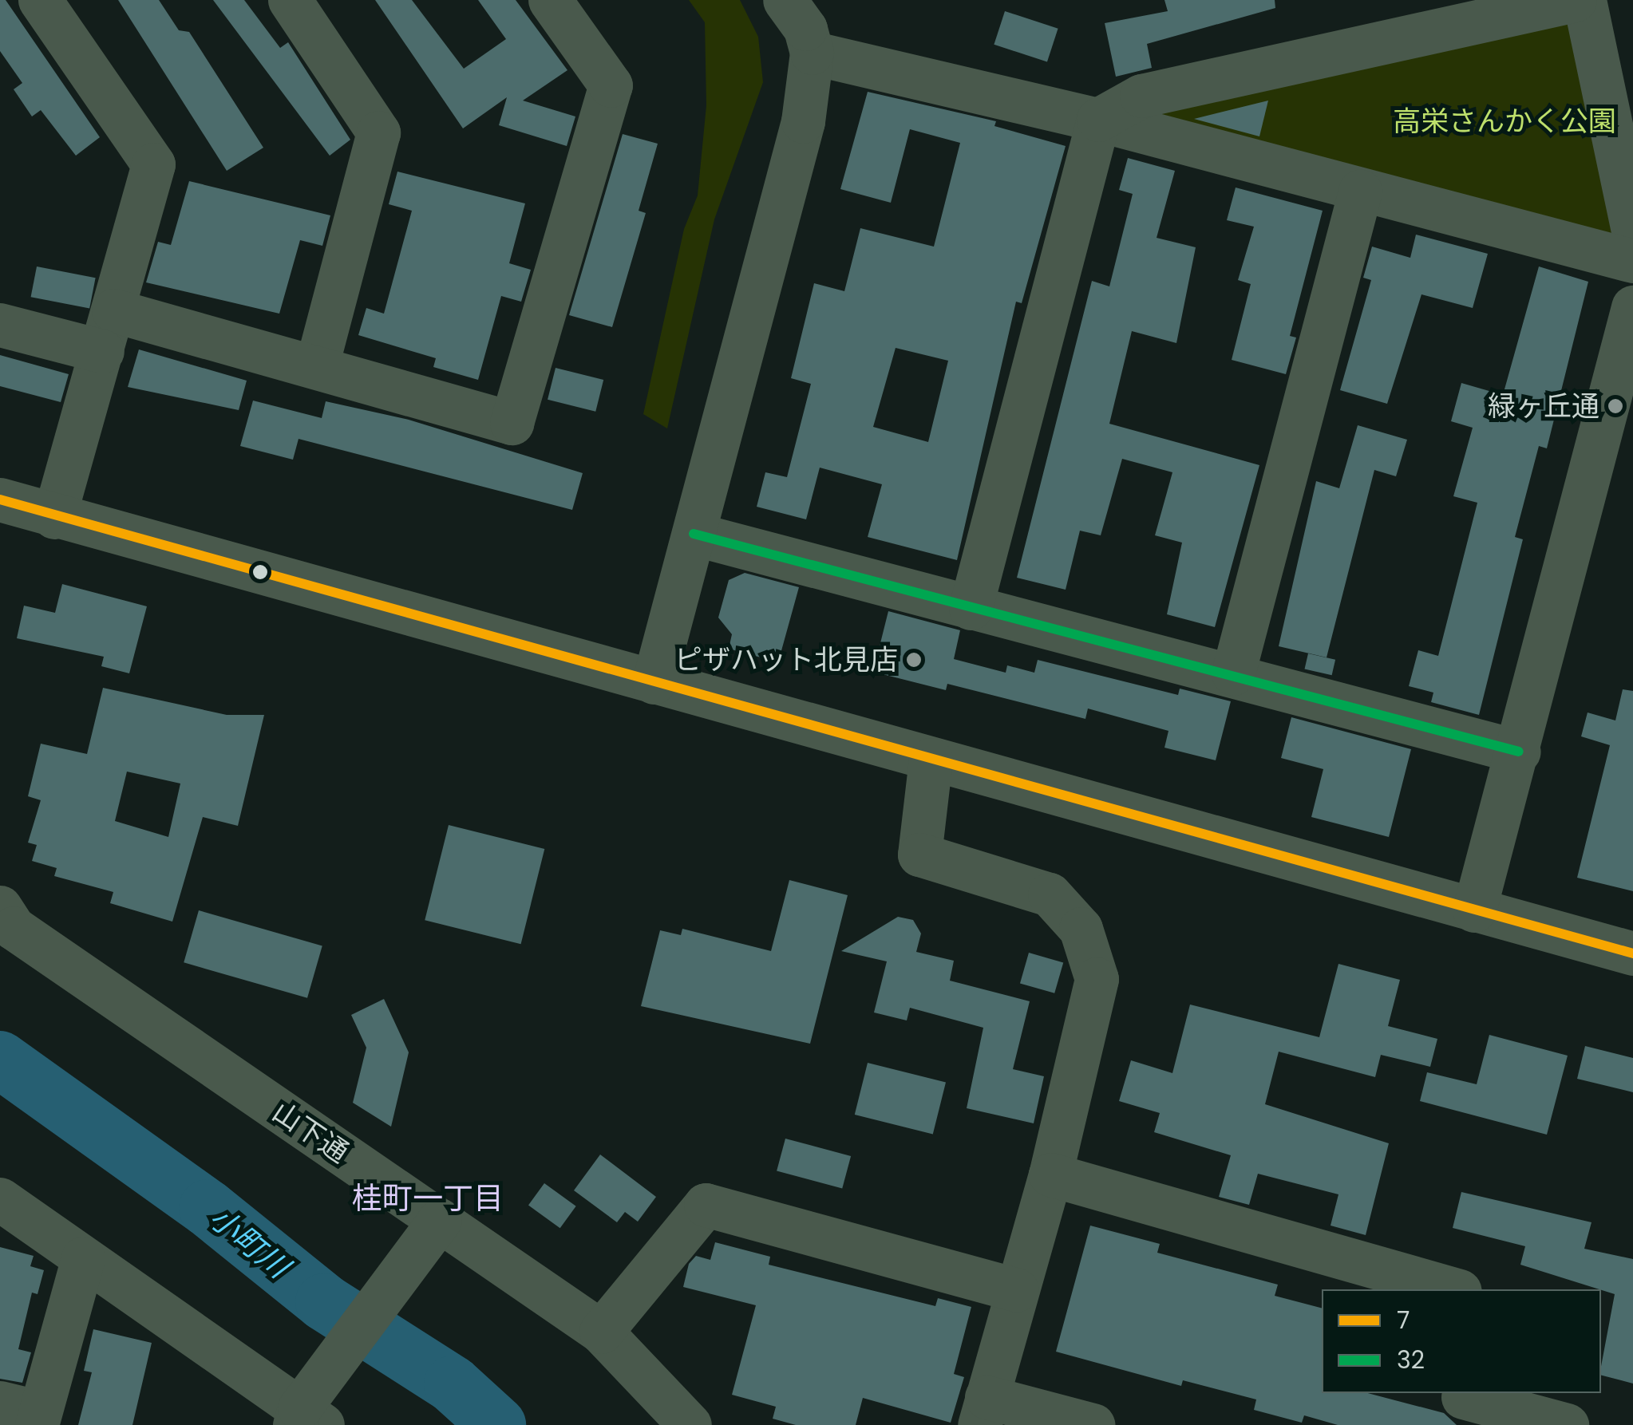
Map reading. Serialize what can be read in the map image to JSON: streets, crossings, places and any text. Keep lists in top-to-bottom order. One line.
{"streets":{"street":["山下通"]},"districts":["桂町一丁目"],"water":["小町川"],"parks":["高栄さんかく公園"],"places":["緑ヶ丘通","ピザハット北見店"],"lines":["transit line 7","transit line 32"],"legend":["7","32"]}
